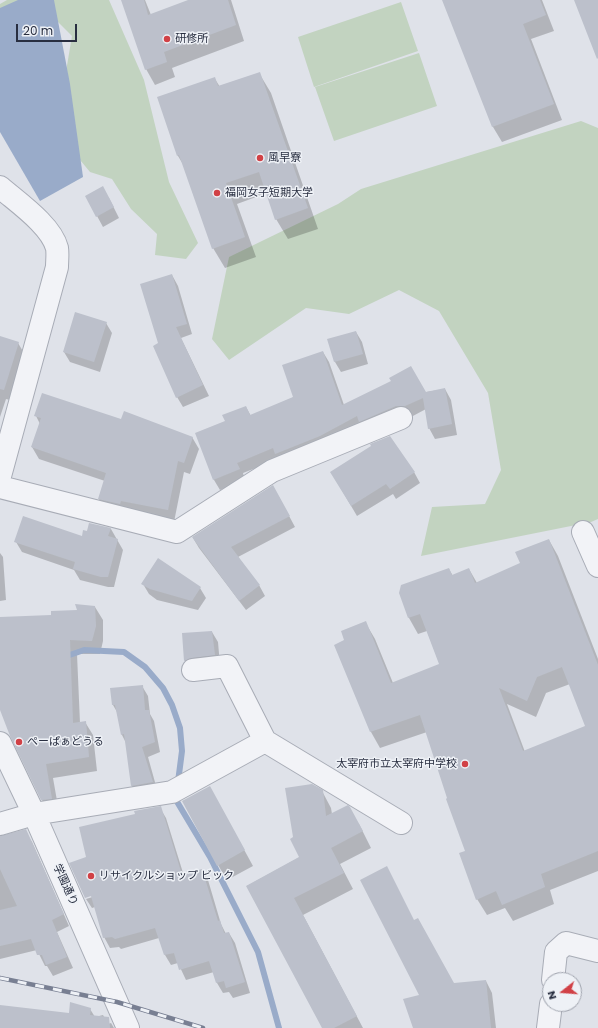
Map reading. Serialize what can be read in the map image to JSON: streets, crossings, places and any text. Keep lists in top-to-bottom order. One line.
{"streets":{"street":["学園通り"]},"places":["研修所","風早寮","福岡女子短期大学","ぺーぱぁどうる","太宰府市立太宰府中学校","リサイクルショップ ビック"],"scale_bar":"20 m","north":"left"}
